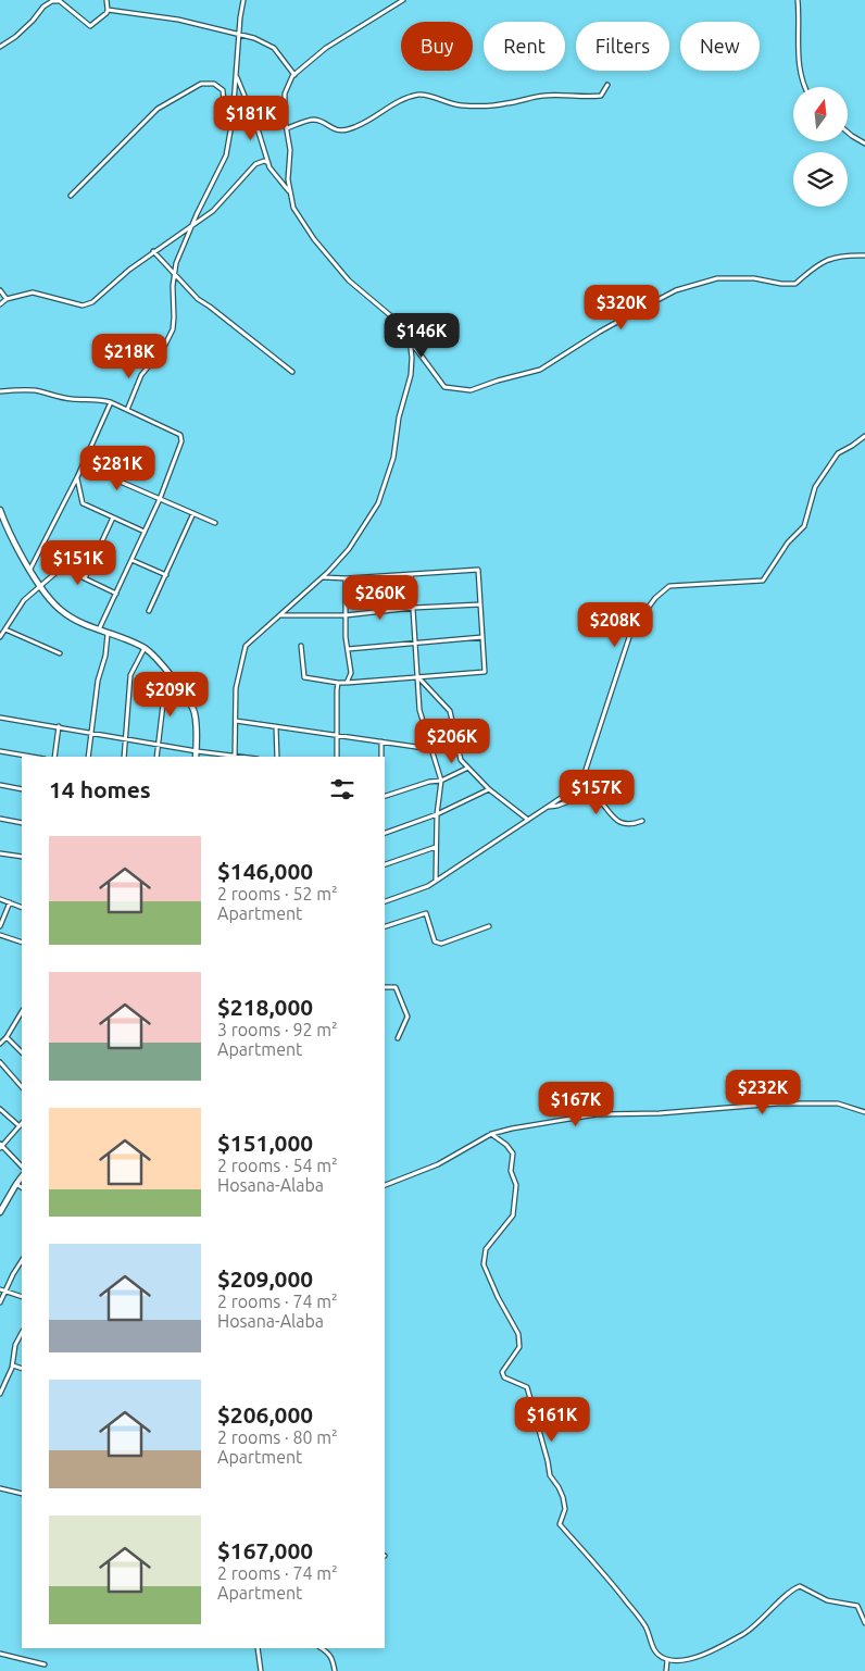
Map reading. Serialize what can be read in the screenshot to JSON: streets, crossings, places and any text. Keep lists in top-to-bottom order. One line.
{"north":"top","page":{"chip":["Buy","Rent","Filters","New"],"price":["$181K","$320K","$146K","$218K","$281K","$151K","$260K","$208K","$209K","$206K","$157K","$232K","$167K","$161K"],"heading":"14 homes","list":[{"name":"$146,000","note":"2 rooms · 52 m² · Apartment"},{"name":"$218,000","note":"3 rooms · 92 m² · Apartment"},{"name":"$151,000","note":"2 rooms · 54 m² · Hosana-Alaba"},{"name":"$209,000","note":"2 rooms · 74 m² · Hosana-Alaba"},{"name":"$206,000","note":"2 rooms · 80 m² · Apartment"},{"name":"$167,000","note":"2 rooms · 74 m² · Apartment"}]}}
